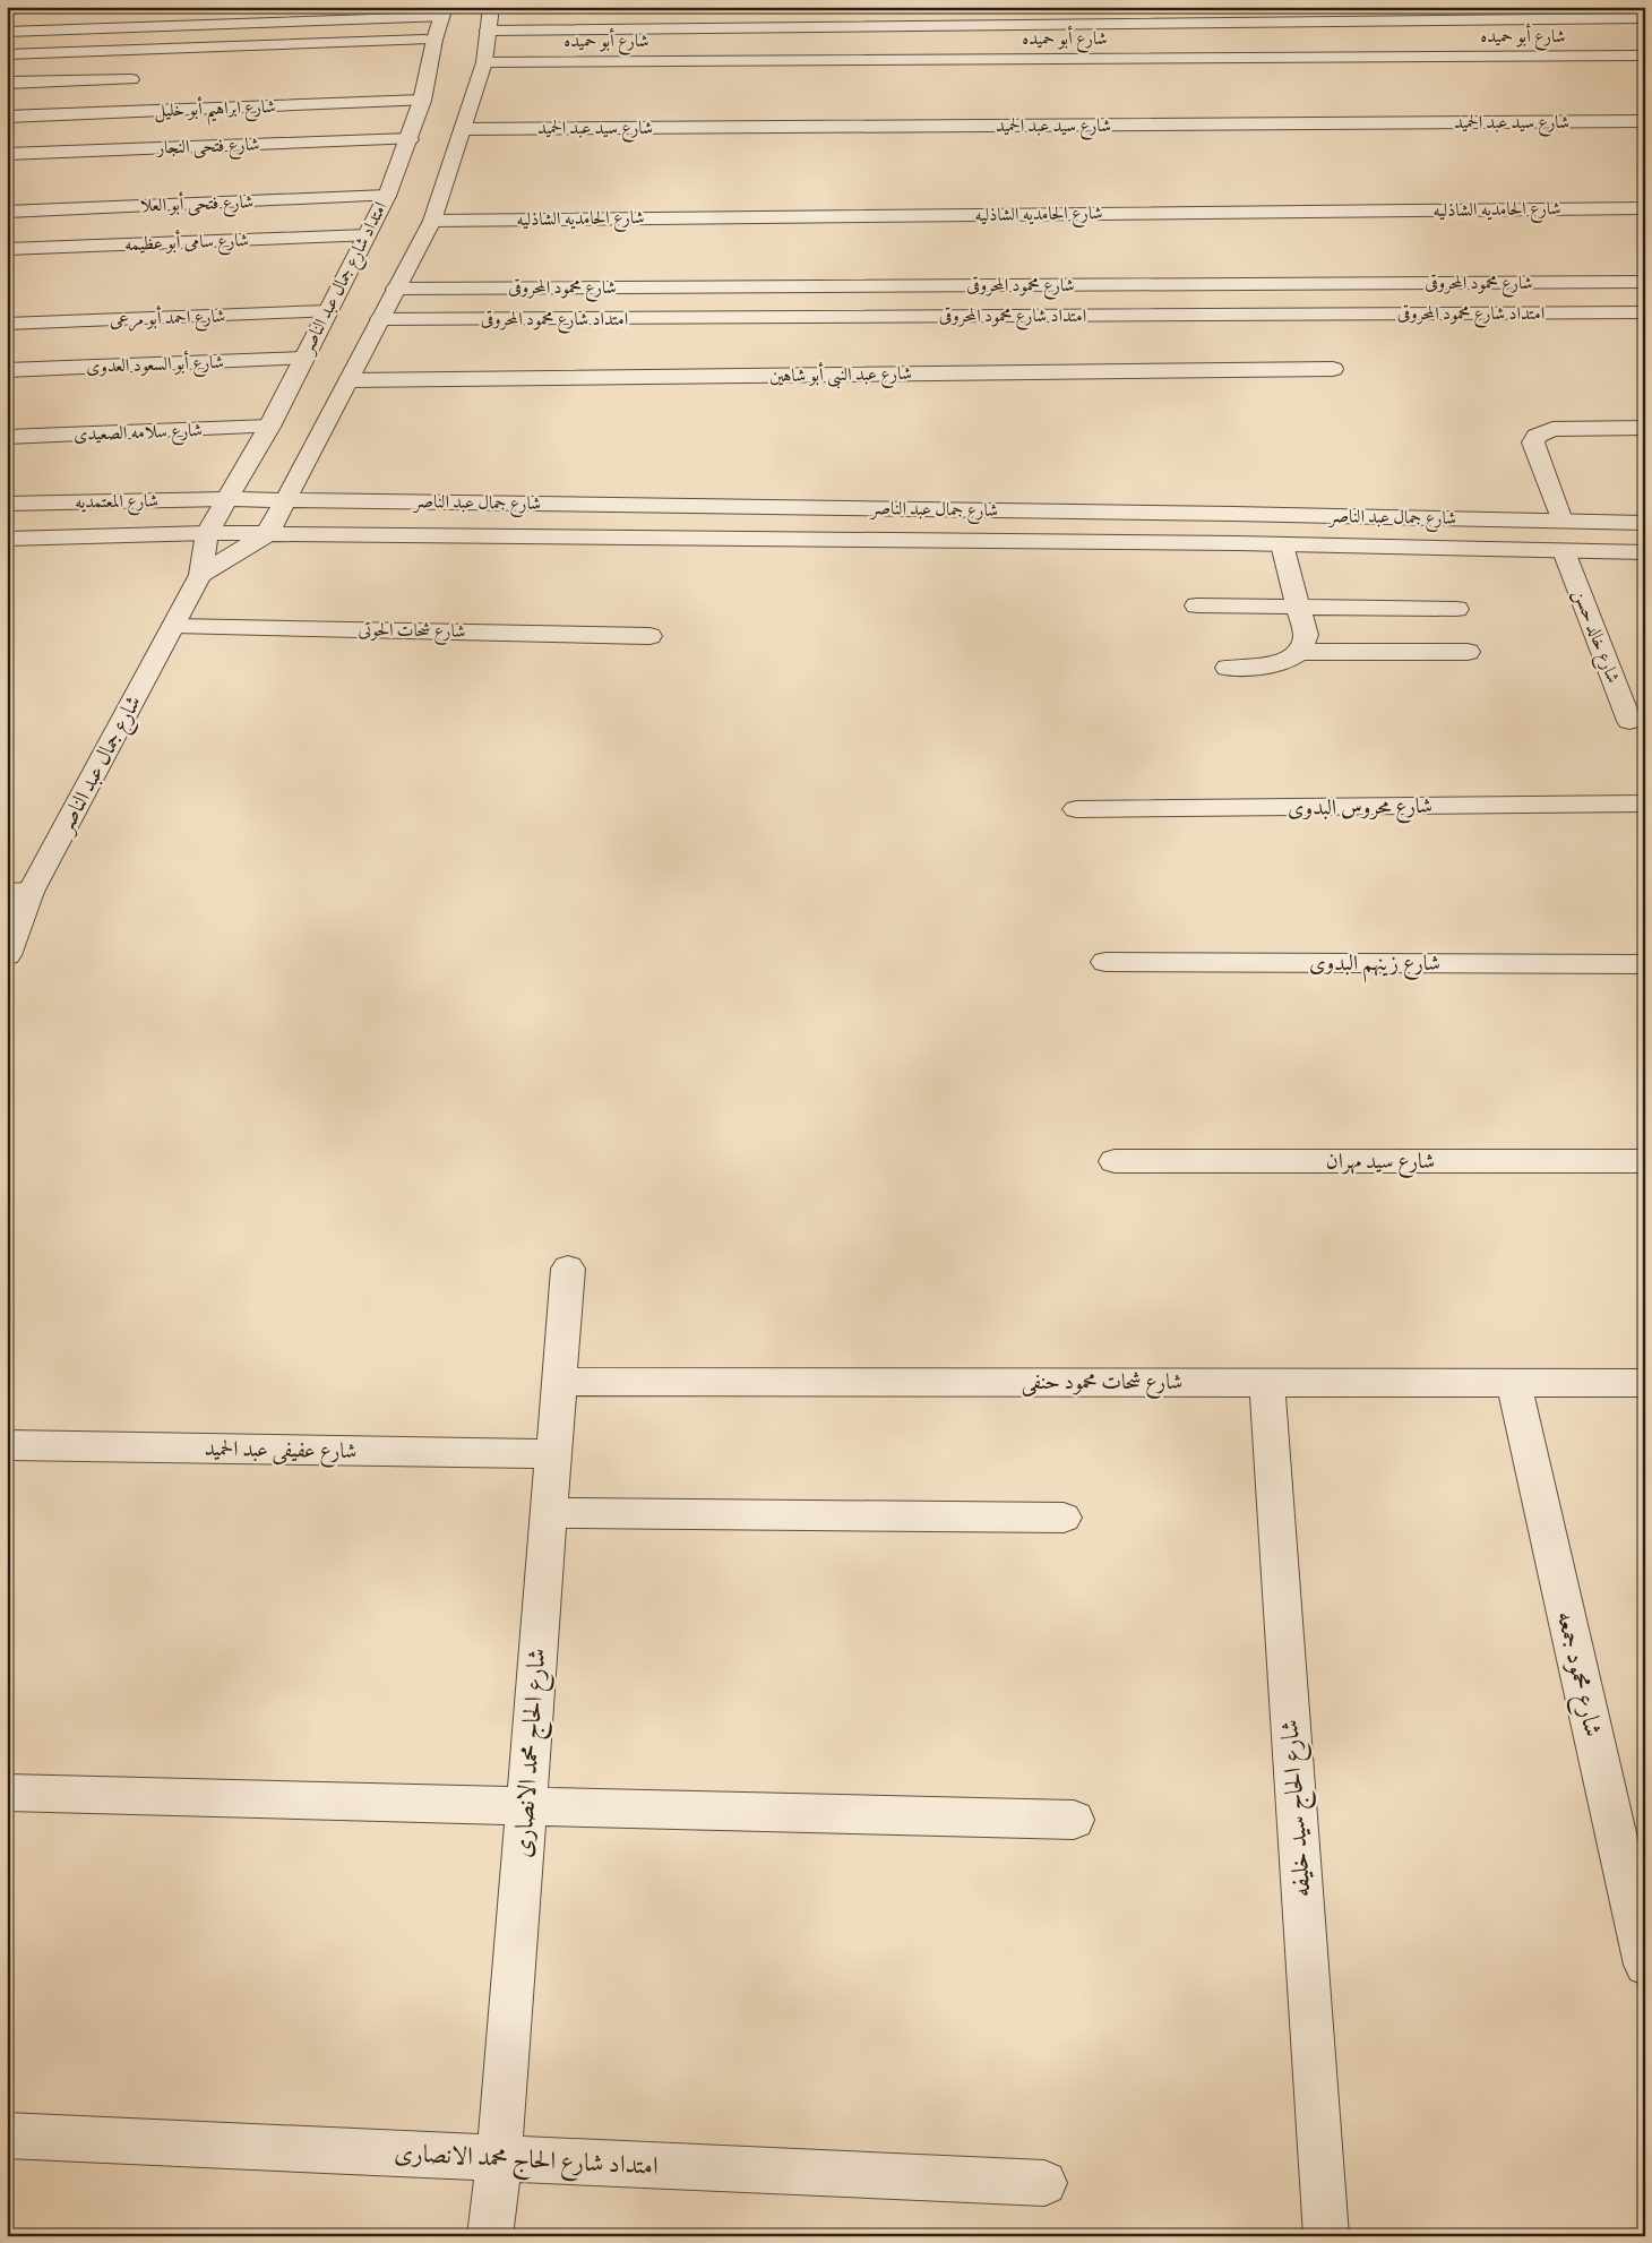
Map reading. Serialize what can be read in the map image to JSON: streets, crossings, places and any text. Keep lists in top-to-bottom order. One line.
{"streets":{"street":["شارع أبو حميده","شارع ابراهيم أبو خليل","شارع سيد عبد الحميد","شارع فتحى النجار","شارع فتحى أبو العلا","شارع الحامديه الشاذليه","شارع سامى أبو عظيمه","امتداد شارع جمال عبد الناصر","شارع محمود المحروقى","امتداد شارع محمود المحروقى","شارع احمد أبو مرعى","شارع أبو السعود العدوى","شارع عبد النبى أبو شاهين","شارع سلامه الصعيدى","شارع المعتمديه","شارع جمال عبد الناصر","شارع شحات الحوتى","شارع خالد حسن","شارع محروس البدوى","شارع زينهم البدوى","شارع سيد مهران","شارع شحات محمود حنفى","شارع عفيفى عبد الحميد","شارع محمود جمعه","شارع الحاج محمد الانصارى","شارع الحاج سيد خليفه","امتداد شارع الحاج محمد الانصارى"]},"crossings":[["شارع ابراهيم أبو خليل","امتداد شارع جمال عبد الناصر"],["شارع فتحى النجار","امتداد شارع جمال عبد الناصر"],["شارع فتحى أبو العلا","امتداد شارع جمال عبد الناصر"],["شارع سامى أبو عظيمه","امتداد شارع جمال عبد الناصر"],["امتداد شارع جمال عبد الناصر","شارع احمد أبو مرعى"],["امتداد شارع جمال عبد الناصر","شارع أبو السعود العدوى"],["امتداد شارع جمال عبد الناصر","شارع سلامه الصعيدى"],["امتداد شارع جمال عبد الناصر","شارع المعتمديه"],["امتداد شارع جمال عبد الناصر","شارع جمال عبد الناصر"],["شارع المعتمديه","شارع جمال عبد الناصر"],["شارع جمال عبد الناصر","شارع شحات الحوتى"],["شارع جمال عبد الناصر","شارع خالد حسن"],["شارع شحات محمود حنفى","شارع محمود جمعه"],["شارع شحات محمود حنفى","شارع الحاج محمد الانصارى"],["شارع شحات محمود حنفى","شارع الحاج سيد خليفه"],["شارع عفيفى عبد الحميد","شارع الحاج محمد الانصارى"],["شارع الحاج محمد الانصارى","امتداد شارع الحاج محمد الانصارى"]]}
